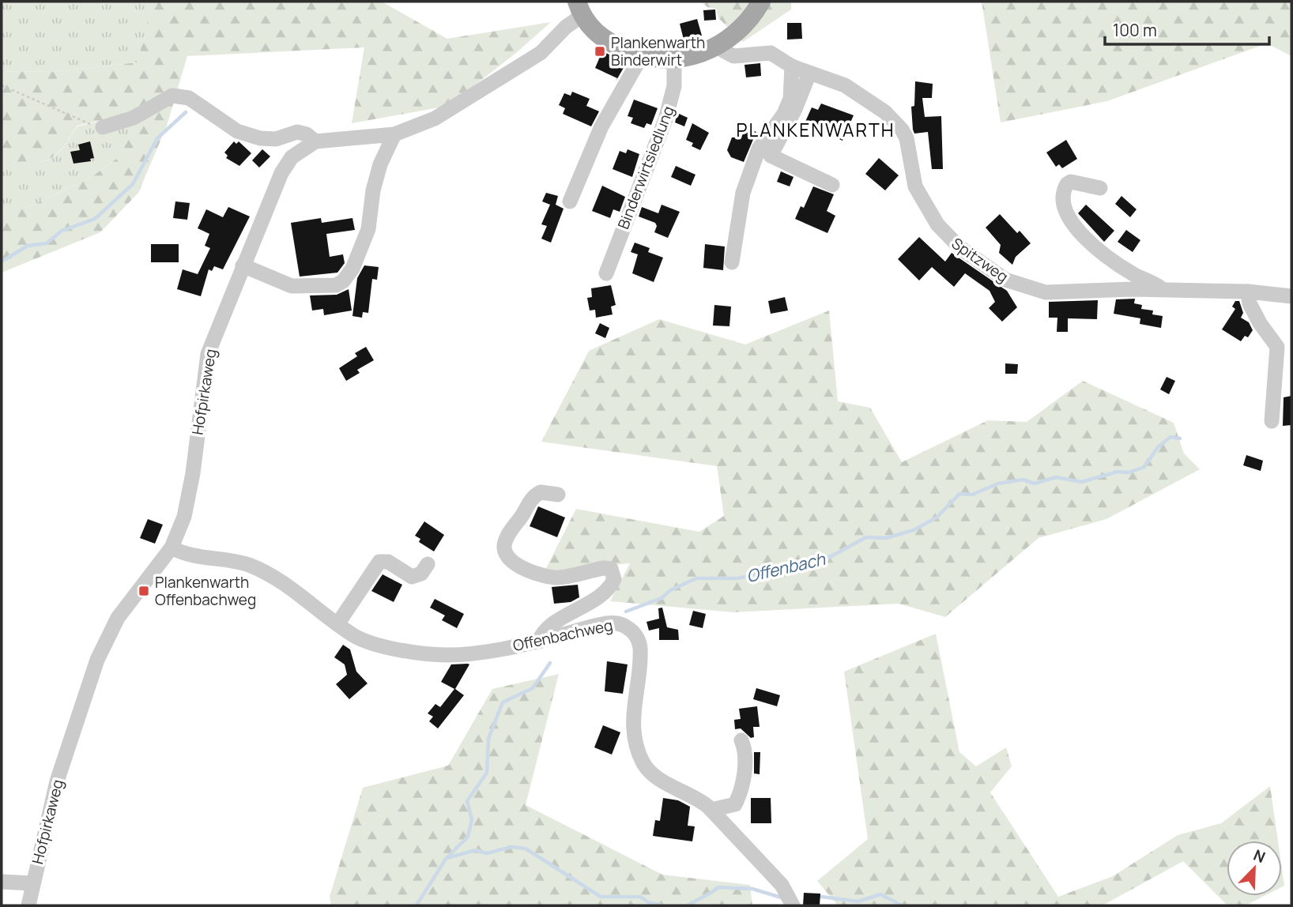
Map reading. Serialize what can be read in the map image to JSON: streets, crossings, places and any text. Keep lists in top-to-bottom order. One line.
{"streets":{"street":["Binderwirtsiedlung","Spitzweg","Hofpirkaweg","Offenbachweg"]},"crossings":[["Hofpirkaweg","Offenbachweg"]],"districts":["PLANKENWARTH"],"water":["Offenbach"],"places":{"transit":["Plankenwarth Binderwirt","Plankenwarth Offenbachweg"]},"scale_bar":"100 m","north":"top right"}
